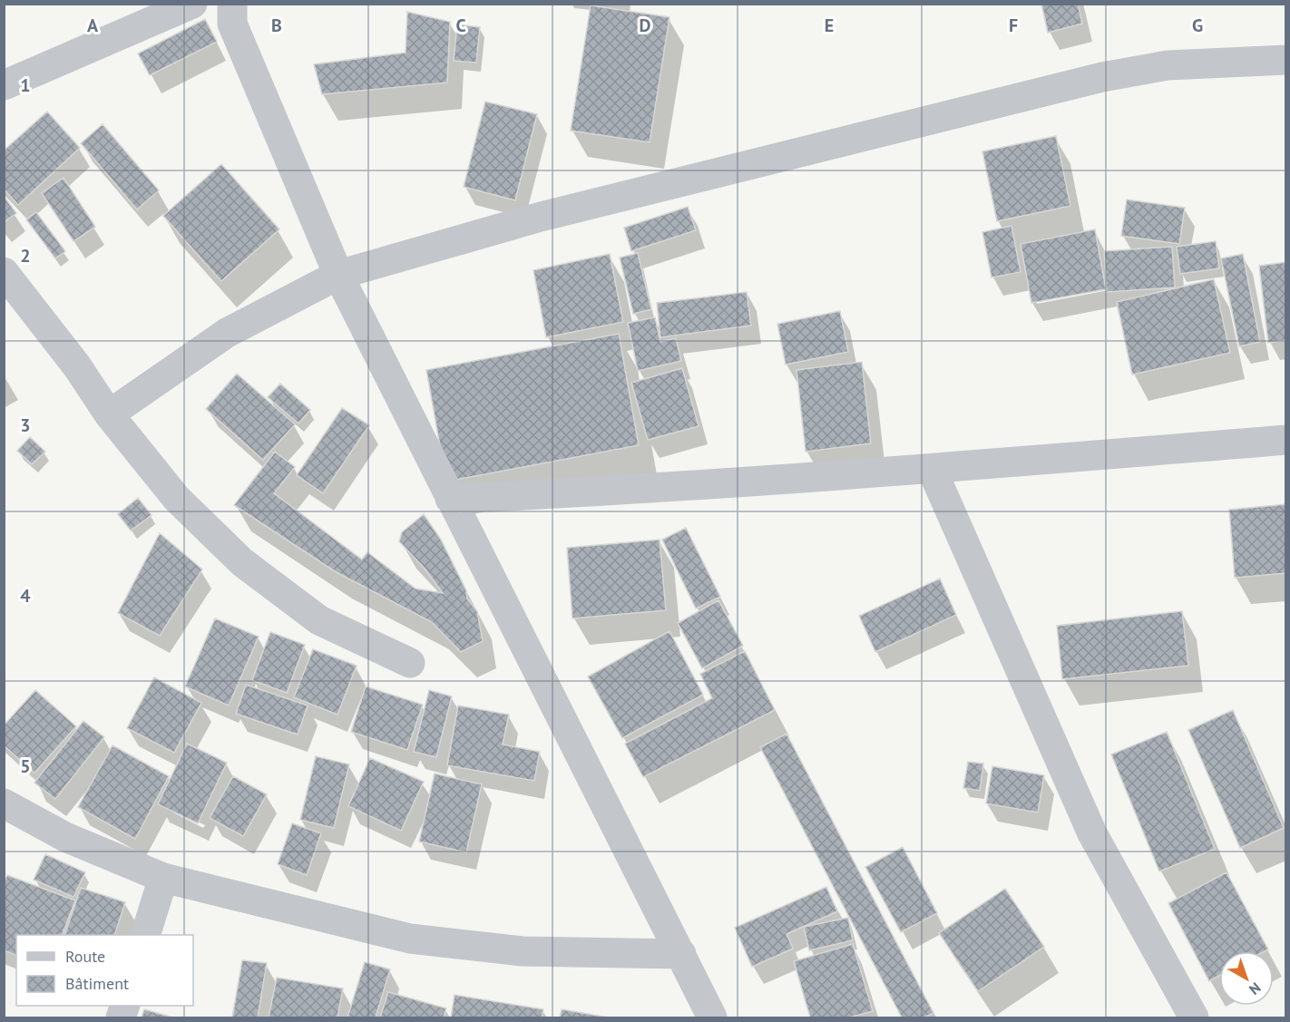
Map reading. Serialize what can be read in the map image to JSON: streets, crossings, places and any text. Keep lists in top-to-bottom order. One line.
{"legend":["Route","Bâtiment"],"north":"bottom right","grid":{"columns":["A","B","C","D","E","F","G"],"rows":["1","2","3","4","5"]}}
